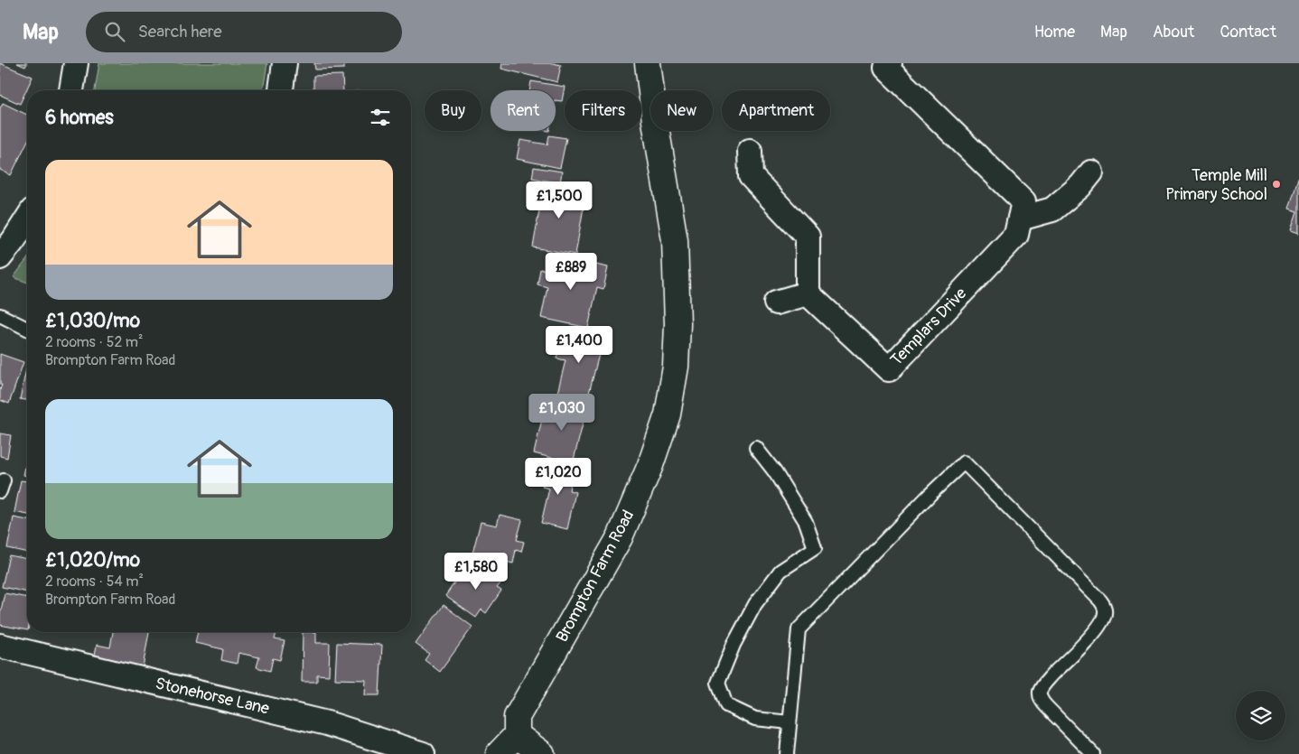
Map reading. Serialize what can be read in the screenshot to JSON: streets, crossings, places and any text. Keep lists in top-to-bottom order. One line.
{"streets":{"main road":["Brompton Farm Road"],"street":["Templars Drive","Stonehorse Lane"]},"places":["Temple Mill Primary School"],"page":{"header":"Map","search":"Search here","nav":["Home","Map","About","Contact"],"chip":["Buy","Rent","Filters","New","Apartment"],"heading":"6 homes","list":[{"name":"£1,030/mo","note":"2 rooms · 52 m² · Brompton Farm Road"},{"name":"£1,020/mo","note":"2 rooms · 54 m² · Brompton Farm Road"}],"price":["£1,500","£889","£1,400","£1,030","£1,020","£1,580"]}}
